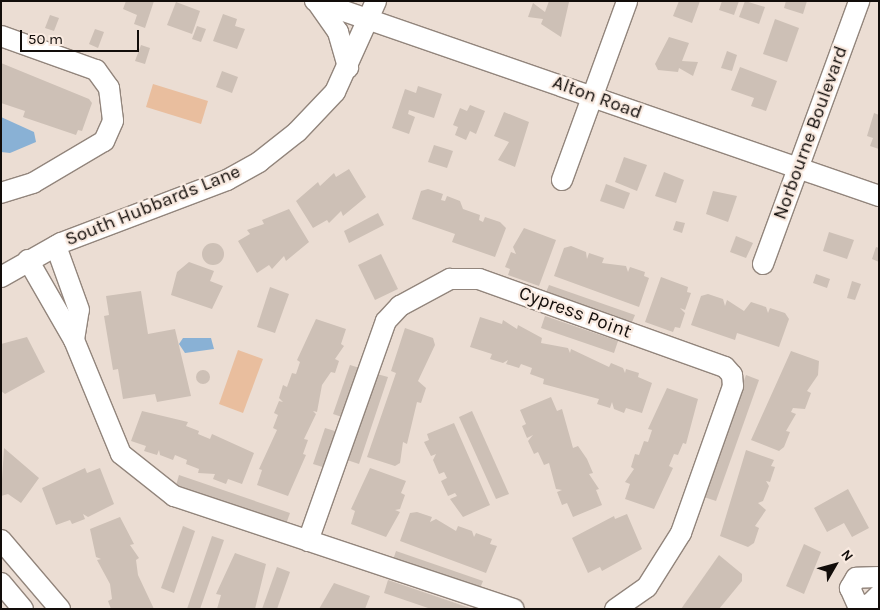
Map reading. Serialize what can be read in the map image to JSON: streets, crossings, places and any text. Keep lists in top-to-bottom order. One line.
{"streets":{"street":["Alton Road","Norbourne Boulevard","South Hubbards Lane","Cypress Point"]},"crossings":[["Alton Road","Norbourne Boulevard"],["Alton Road","South Hubbards Lane"]],"scale_bar":"50 m","north":"top right"}
